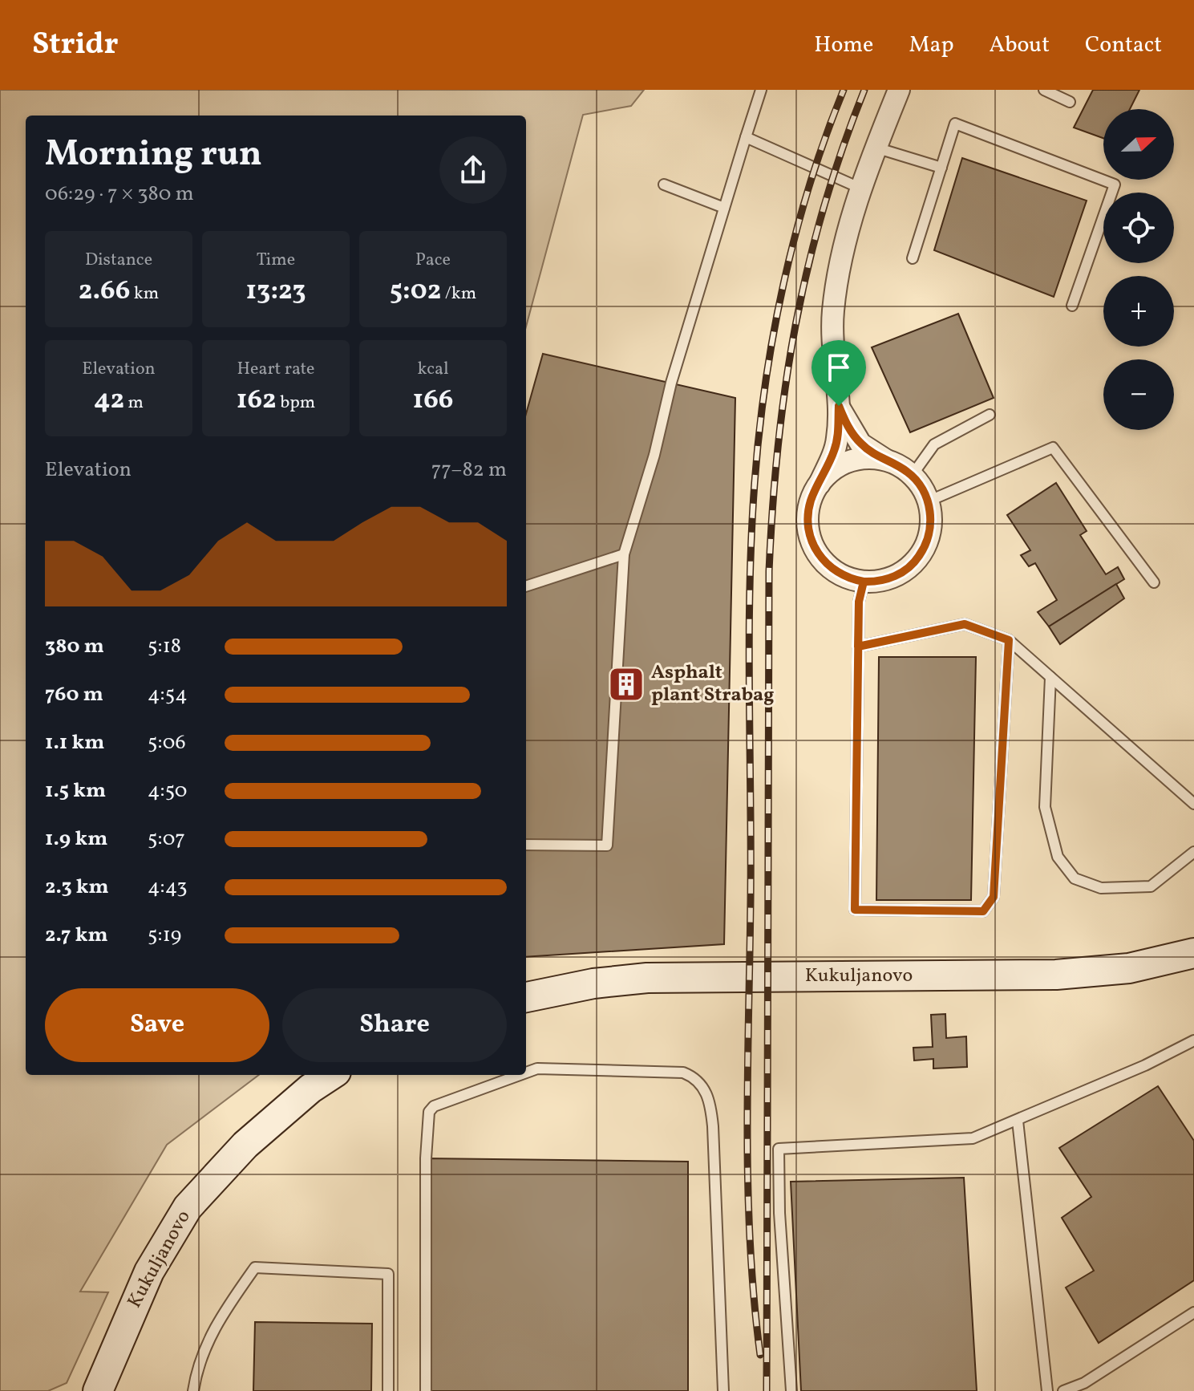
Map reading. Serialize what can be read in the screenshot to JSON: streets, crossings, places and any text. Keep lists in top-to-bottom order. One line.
{"streets":{"main road":["Kukuljanovo"]},"places":{"building":["Asphalt plant Strabag"]},"north":"right","page":{"header":"Stridr","nav":["Home","Map","About","Contact"],"map_buttons":["+","−"],"heading":["Morning run","06:29 · 7 × 380 m"],"stats":[["Distance","2.66 km"],["Time","13:23"],["Pace","5:02 /km"],["Elevation","42 m"],["Heart rate","162 bpm"],["kcal","166"]],"chart":["Elevation","77–82 m"],"list":[{"name":"380 m","note":"5:18"},{"name":"760 m","note":"4:54"},{"name":"1.1 km","note":"5:06"},{"name":"1.5 km","note":"4:50"},{"name":"1.9 km","note":"5:07"},{"name":"2.3 km","note":"4:43"},{"name":"2.7 km","note":"5:19"}],"buttons":["Save","Share"]}}
